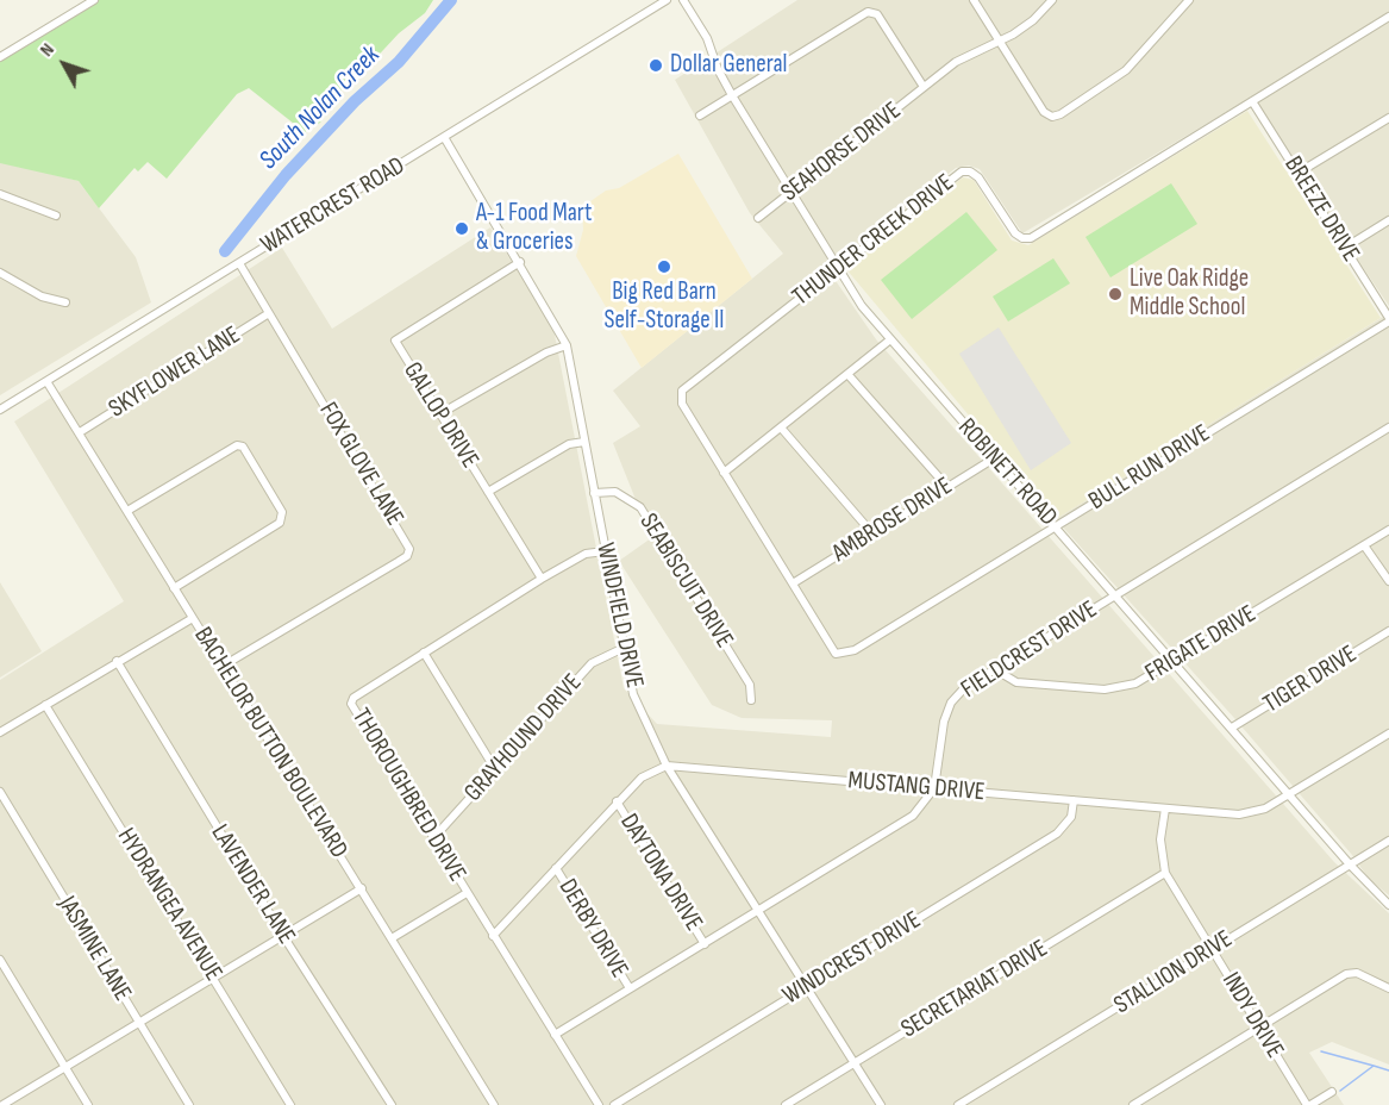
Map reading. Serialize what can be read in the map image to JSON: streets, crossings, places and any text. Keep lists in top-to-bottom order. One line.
{"streets":{"street":["SEAHORSE DRIVE","WATERCREST ROAD","BREEZE DRIVE","THUNDER CREEK DRIVE","SKYFLOWER LANE","GALLOP DRIVE","FOX GLOVE LANE","BULL RUN DRIVE","ROBINETT ROAD","AMBROSE DRIVE","SEABISCUIT DRIVE","WINDFIELD DRIVE","FRIGATE DRIVE","FIELDCREST DRIVE","TIGER DRIVE","GRAYHOUND DRIVE","BACHELOR BUTTON BOULEVARD","MUSTANG DRIVE","THOROUGHBRED DRIVE","DAYTONA DRIVE","LAVENDER LANE","HYDRANGEA AVENUE","DERBY DRIVE","JASMINE LANE","WINDCREST DRIVE","STALLION DRIVE","SECRETARIAT DRIVE","INDY DRIVE"]},"crossings":[["SEAHORSE DRIVE","ROBINETT ROAD"],["WATERCREST ROAD","FOX GLOVE LANE"],["WATERCREST ROAD","WINDFIELD DRIVE"],["WATERCREST ROAD","BACHELOR BUTTON BOULEVARD"],["BREEZE DRIVE","THUNDER CREEK DRIVE"],["BREEZE DRIVE","BULL RUN DRIVE"],["THUNDER CREEK DRIVE","BULL RUN DRIVE"],["THUNDER CREEK DRIVE","ROBINETT ROAD"],["THUNDER CREEK DRIVE","AMBROSE DRIVE"],["SKYFLOWER LANE","FOX GLOVE LANE"],["SKYFLOWER LANE","BACHELOR BUTTON BOULEVARD"],["GALLOP DRIVE","WINDFIELD DRIVE"],["GALLOP DRIVE","THOROUGHBRED DRIVE"],["FOX GLOVE LANE","BACHELOR BUTTON BOULEVARD"],["BULL RUN DRIVE","ROBINETT ROAD"],["ROBINETT ROAD","AMBROSE DRIVE"],["ROBINETT ROAD","FRIGATE DRIVE"],["ROBINETT ROAD","FIELDCREST DRIVE"],["ROBINETT ROAD","TIGER DRIVE"],["ROBINETT ROAD","MUSTANG DRIVE"],["ROBINETT ROAD","STALLION DRIVE"],["SEABISCUIT DRIVE","WINDFIELD DRIVE"],["WINDFIELD DRIVE","GRAYHOUND DRIVE"],["WINDFIELD DRIVE","MUSTANG DRIVE"],["WINDFIELD DRIVE","THOROUGHBRED DRIVE"],["WINDFIELD DRIVE","WINDCREST DRIVE"],["WINDFIELD DRIVE","SECRETARIAT DRIVE"],["FRIGATE DRIVE","FIELDCREST DRIVE"],["FIELDCREST DRIVE","MUSTANG DRIVE"],["GRAYHOUND DRIVE","THOROUGHBRED DRIVE"],["MUSTANG DRIVE","WINDCREST DRIVE"],["MUSTANG DRIVE","INDY DRIVE"],["STALLION DRIVE","INDY DRIVE"],["SECRETARIAT DRIVE","INDY DRIVE"]],"water":["South Nolan Creek"],"places":["Dollar General","A-1 Food Mart & Groceries","Big Red Barn Self-Storage II","Live Oak Ridge Middle School"],"north":"top left"}
